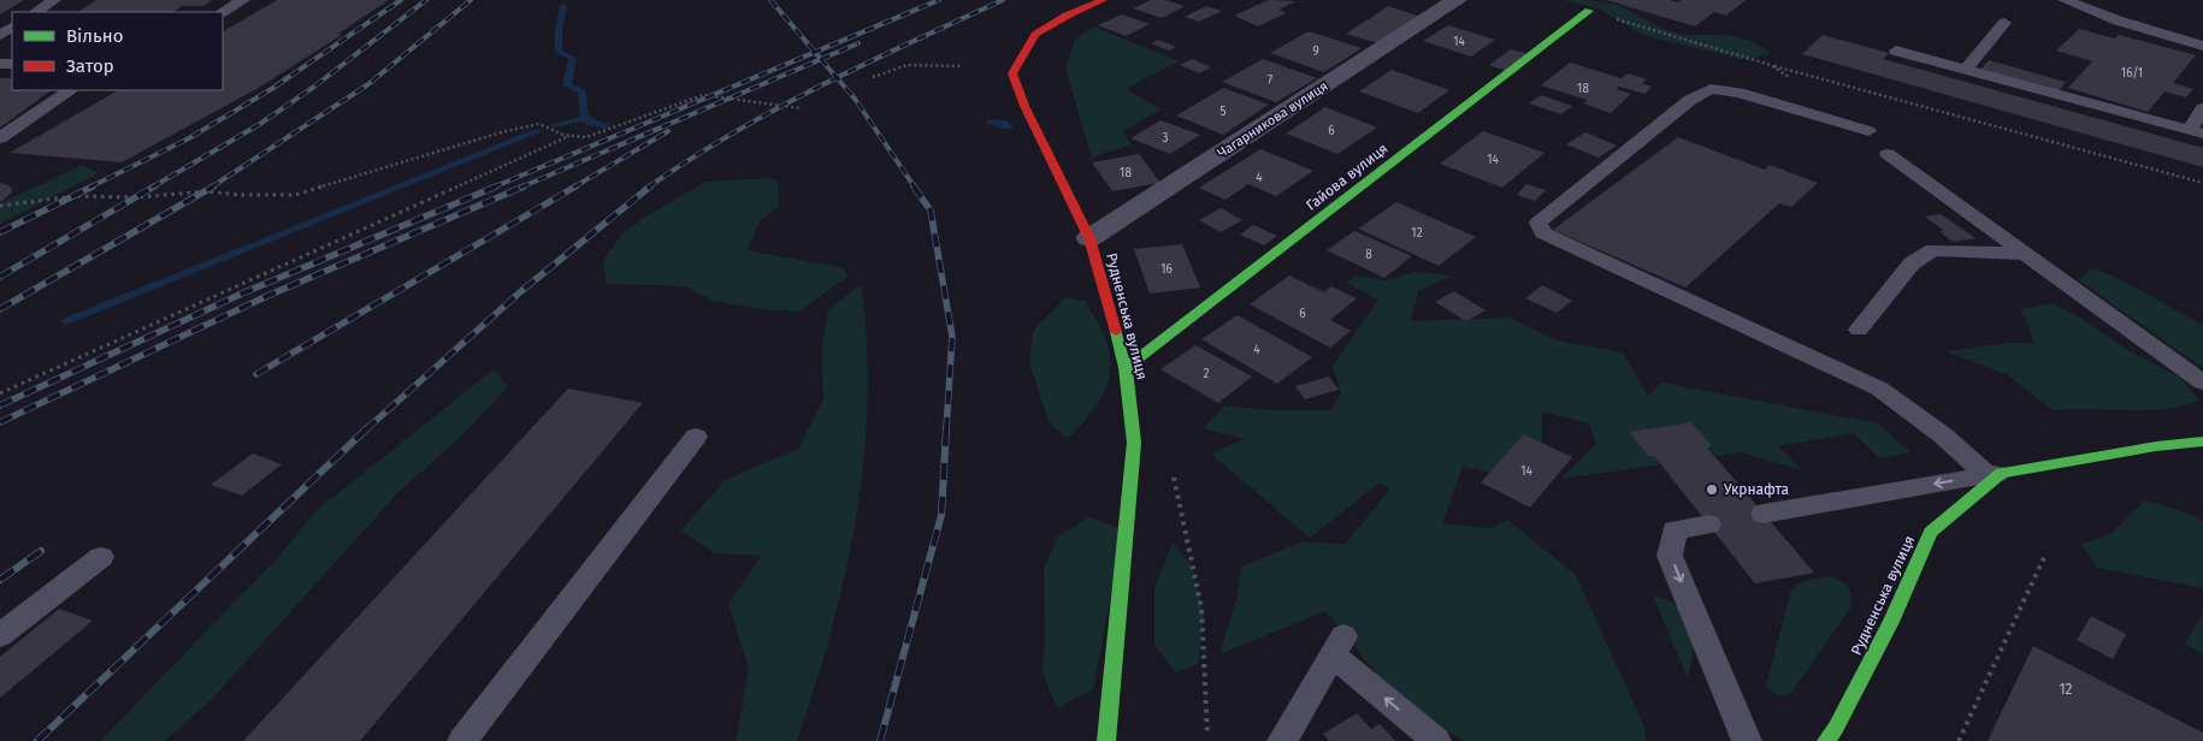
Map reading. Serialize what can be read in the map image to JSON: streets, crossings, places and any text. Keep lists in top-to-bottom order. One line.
{"streets":{"street":["Чагарникова вулиця","Гайова вулиця","Рудненська вулиця"]},"crossings":[["Чагарникова вулиця","Рудненська вулиця"],["Гайова вулиця","Рудненська вулиця"]],"places":["Укрнафта"],"house_numbers":["14","9","16/1","7","18","5","6","3","14","18","4","12","8","16","6","4","2","14","12"],"legend":["Вільно","Затор"]}
